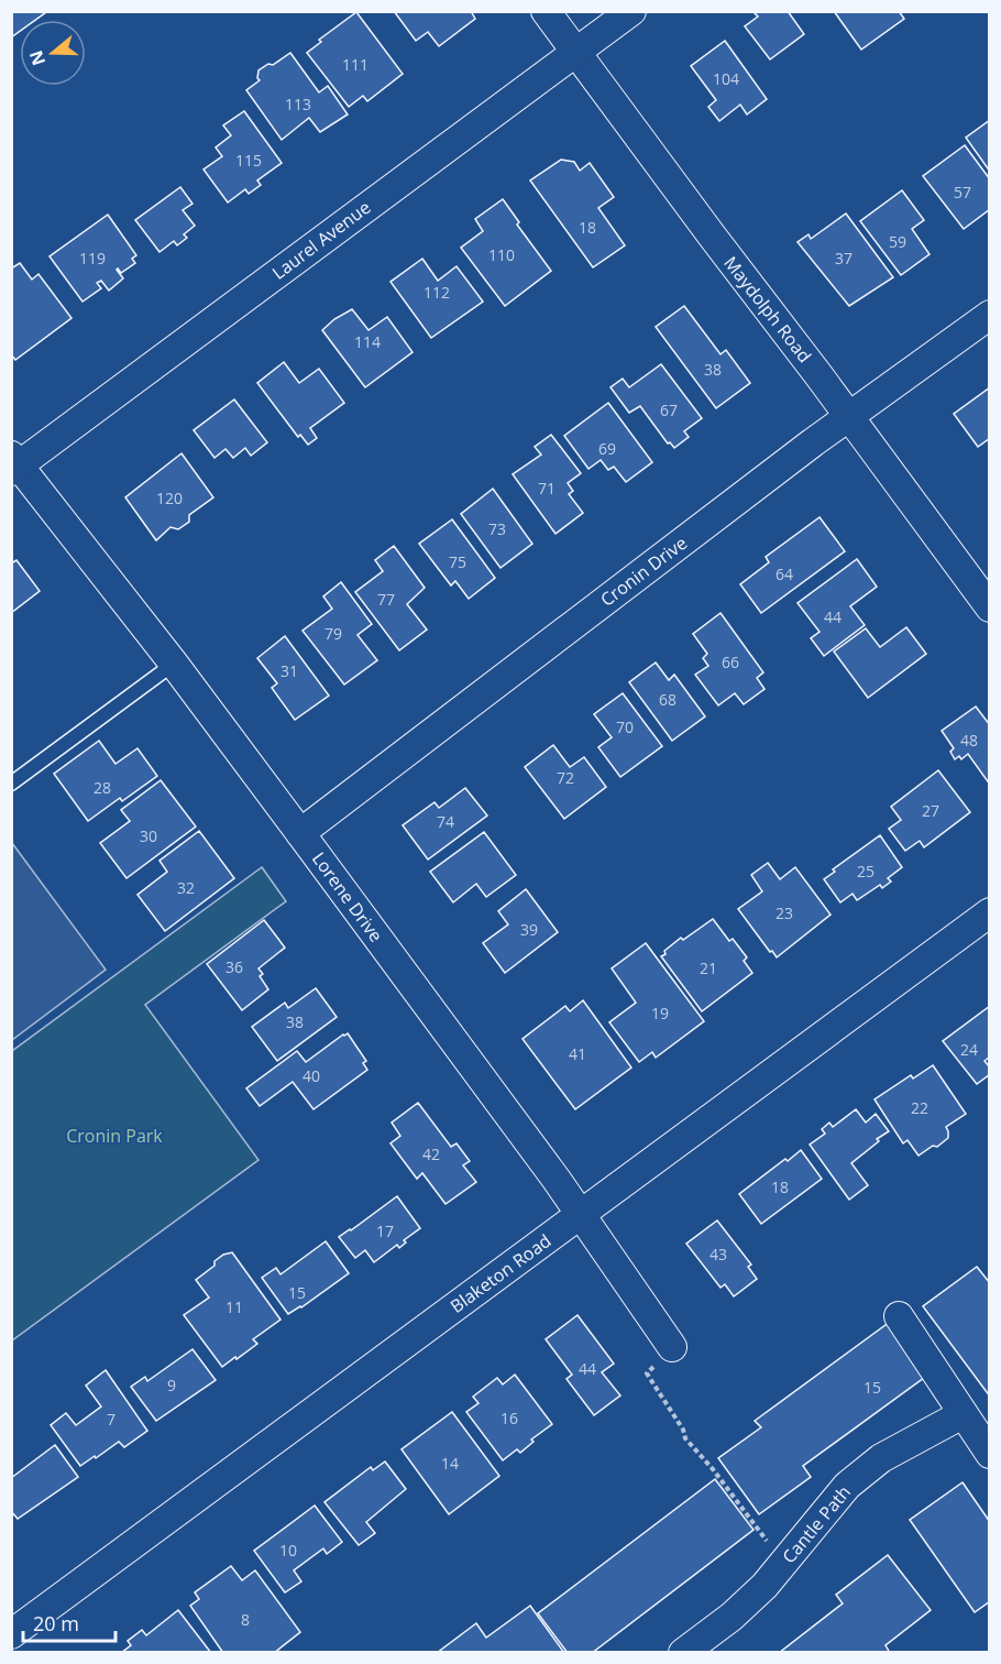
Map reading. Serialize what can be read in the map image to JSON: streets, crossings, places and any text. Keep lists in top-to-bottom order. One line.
{"streets":{"street":["Laurel Avenue","Maydolph Road","Cronin Drive","Lorene Drive","Blaketon Road","Cantle Path"]},"crossings":[["Laurel Avenue","Maydolph Road"],["Laurel Avenue","Lorene Drive"],["Maydolph Road","Cronin Drive"],["Cronin Drive","Lorene Drive"],["Lorene Drive","Blaketon Road"]],"parks":["Cronin Park"],"house_numbers":["111","104","113","115","57","18","59","110","119","37","112","114","38","67","69","71","120","73","75","64","77","44","79","66","31","68","70","48","72","28","27","74","30","25","32","23","39","36","21","19","38","24","41","40","22","42","18","17","43","15","11","44","9","15","16","7","14","10","8"],"scale_bar":"20 m","north":"left"}
